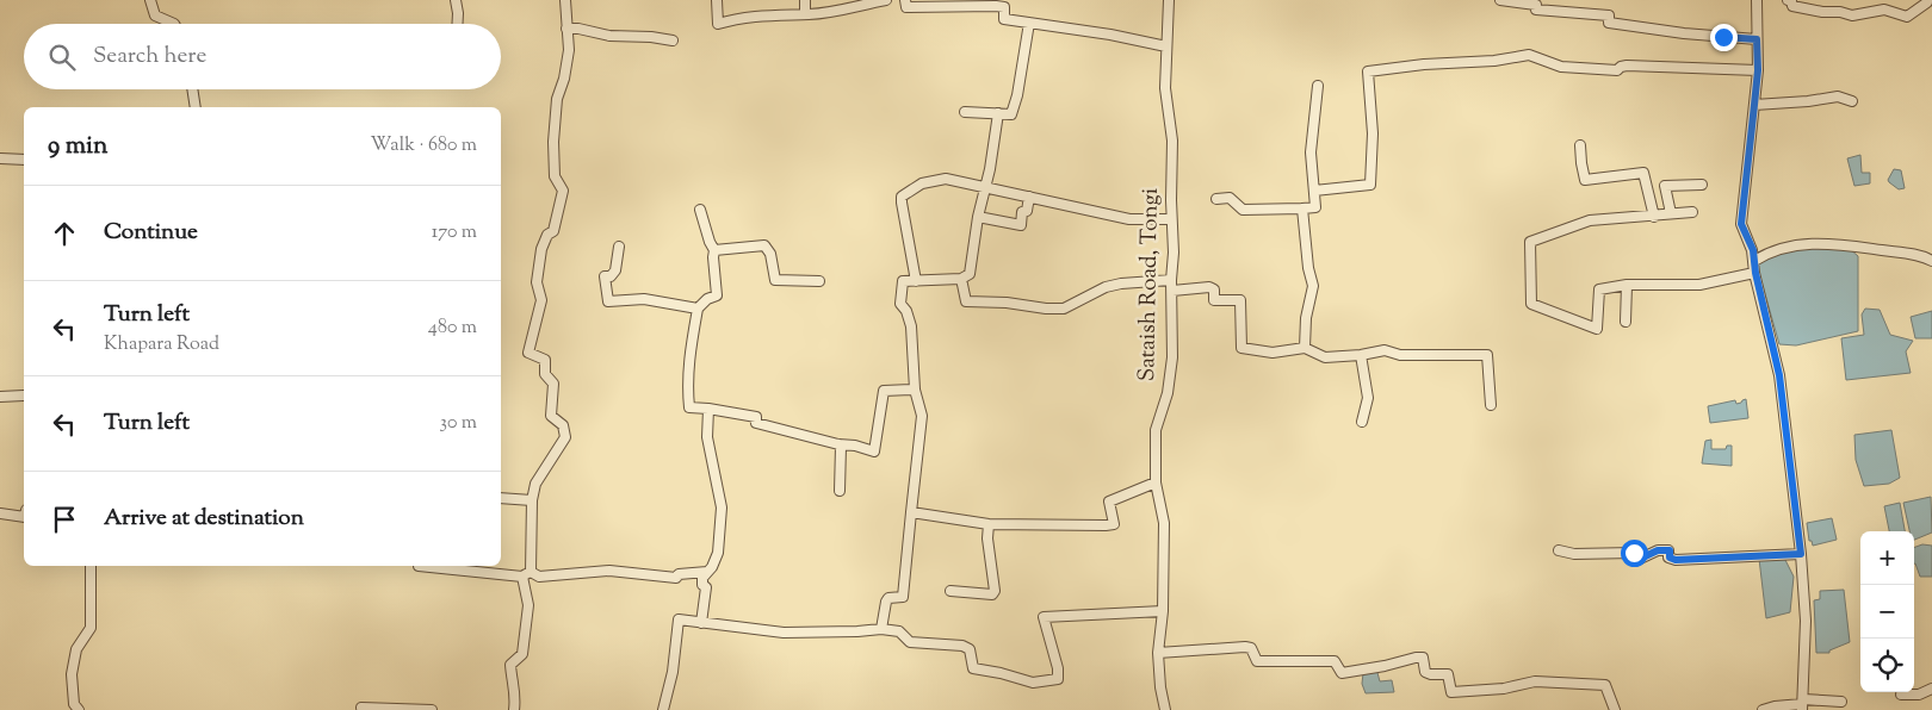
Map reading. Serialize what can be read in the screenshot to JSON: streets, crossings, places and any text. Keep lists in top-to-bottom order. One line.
{"streets":{"street":["Sataish Road, Tongi"]},"page":{"search":"Search here","heading":["9 min","Walk · 680 m"],"list":[["Continue","170 m"],["Turn left","Khapara Road","480 m"],["Turn left","30 m"],"Arrive at destination"],"map_buttons":["+","−"]}}
